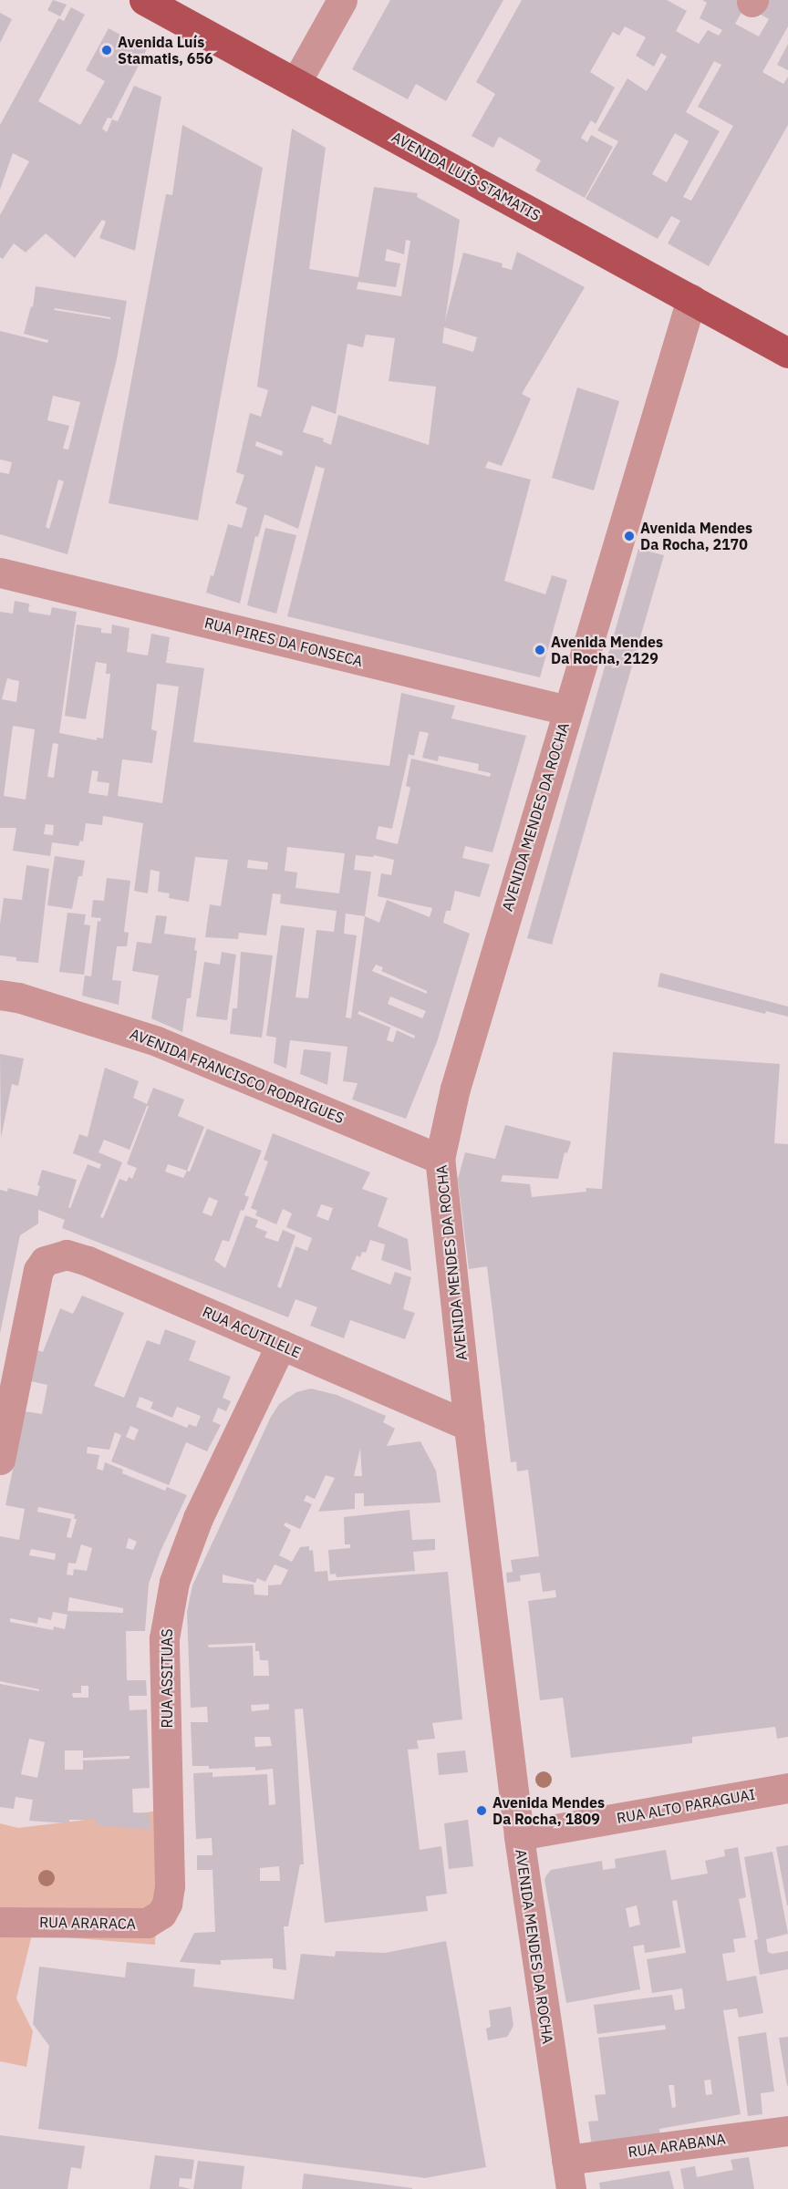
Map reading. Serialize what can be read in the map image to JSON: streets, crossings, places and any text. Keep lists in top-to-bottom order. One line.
{"streets":{"main road":["AVENIDA LUÍS STAMATIS"],"street":["RUA PIRES DA FONSECA","AVENIDA MENDES DA ROCHA","AVENIDA FRANCISCO RODRIGUES","RUA ACUTILELE","RUA ASSITUAS","RUA ALTO PARAGUAI","RUA ARARACA","RUA ARABANA"]},"crossings":[["AVENIDA LUÍS STAMATIS","AVENIDA MENDES DA ROCHA"],["RUA PIRES DA FONSECA","AVENIDA MENDES DA ROCHA"],["AVENIDA MENDES DA ROCHA","AVENIDA FRANCISCO RODRIGUES"],["AVENIDA MENDES DA ROCHA","RUA ACUTILELE"],["AVENIDA MENDES DA ROCHA","RUA ALTO PARAGUAI"],["AVENIDA MENDES DA ROCHA","RUA ARABANA"],["RUA ACUTILELE","RUA ASSITUAS"],["RUA ASSITUAS","RUA ARARACA"]],"places":["Avenida Luís Stamatis, 656","Avenida Mendes Da Rocha, 2170","Avenida Mendes Da Rocha, 2129","Avenida Mendes Da Rocha, 1809"]}
